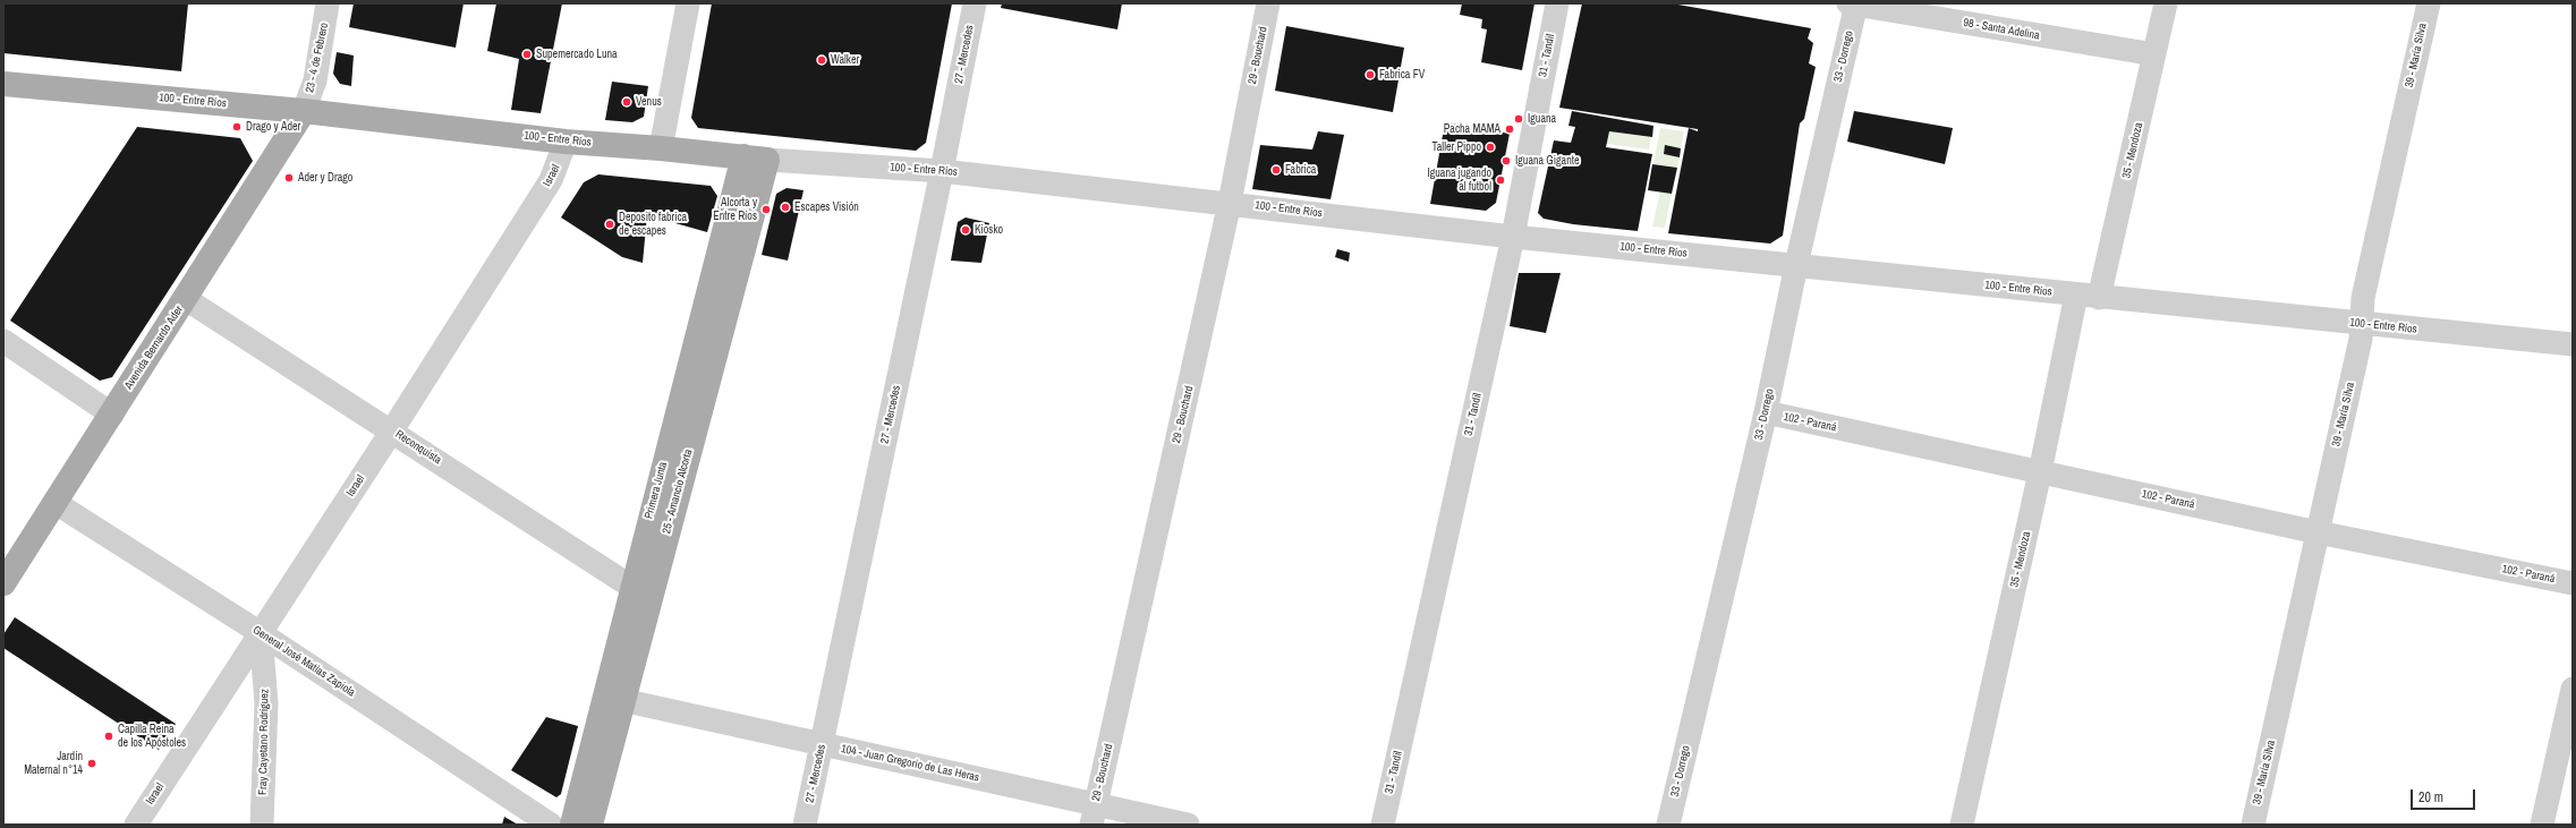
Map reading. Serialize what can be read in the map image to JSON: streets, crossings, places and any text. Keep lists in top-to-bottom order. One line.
{"streets":{"main road":["100 - Entre Ríos","Avenida Bernardo Ader","Primera Junta"],"street":["98 - Santa Adelina","27 - Mercedes","29 - Bouchard","31 - Tandil","39 - María Silva","33 - Dorrego","23 - 4 de Febrero","35 - Mendoza","Israel","102 - Paraná","Reconquista","General José Matías Zapiola","Fray Cayetano Rodríguez","104 - Juan Gregorio de Las Heras"]},"crossings":[["98 - Santa Adelina","33 - Dorrego"],["98 - Santa Adelina","35 - Mendoza"],["27 - Mercedes","100 - Entre Ríos"],["27 - Mercedes","104 - Juan Gregorio de Las Heras"],["29 - Bouchard","100 - Entre Ríos"],["29 - Bouchard","104 - Juan Gregorio de Las Heras"],["31 - Tandil","100 - Entre Ríos"],["39 - María Silva","100 - Entre Ríos"],["39 - María Silva","102 - Paraná"],["33 - Dorrego","100 - Entre Ríos"],["33 - Dorrego","102 - Paraná"],["23 - 4 de Febrero","100 - Entre Ríos"],["23 - 4 de Febrero","Avenida Bernardo Ader"],["100 - Entre Ríos","35 - Mendoza"],["100 - Entre Ríos","Israel"],["100 - Entre Ríos","Avenida Bernardo Ader"],["100 - Entre Ríos","Primera Junta"],["35 - Mendoza","102 - Paraná"],["Israel","Reconquista"],["Israel","General José Matías Zapiola"],["Israel","Fray Cayetano Rodríguez"],["Avenida Bernardo Ader","Reconquista"],["Avenida Bernardo Ader","General José Matías Zapiola"],["Reconquista","Primera Junta"],["Primera Junta","104 - Juan Gregorio de Las Heras"],["General José Matías Zapiola","Fray Cayetano Rodríguez"]],"places":["Supemercado Luna","Walker","Fabrica FV","Venus","Iguana","Drago y Ader","Pacha MAMA","Taller Pippo","Iguana Gigante","Fabrica","Ader y Drago","Iguana jugando al futbol","Escapes Visión","Alcorta y Entre Ríos","Deposito fabrica de escapes","Kiosko","Capilla Reina de los Apóstoles","Jardín Maternal n°14"],"scale_bar":"20 m"}
